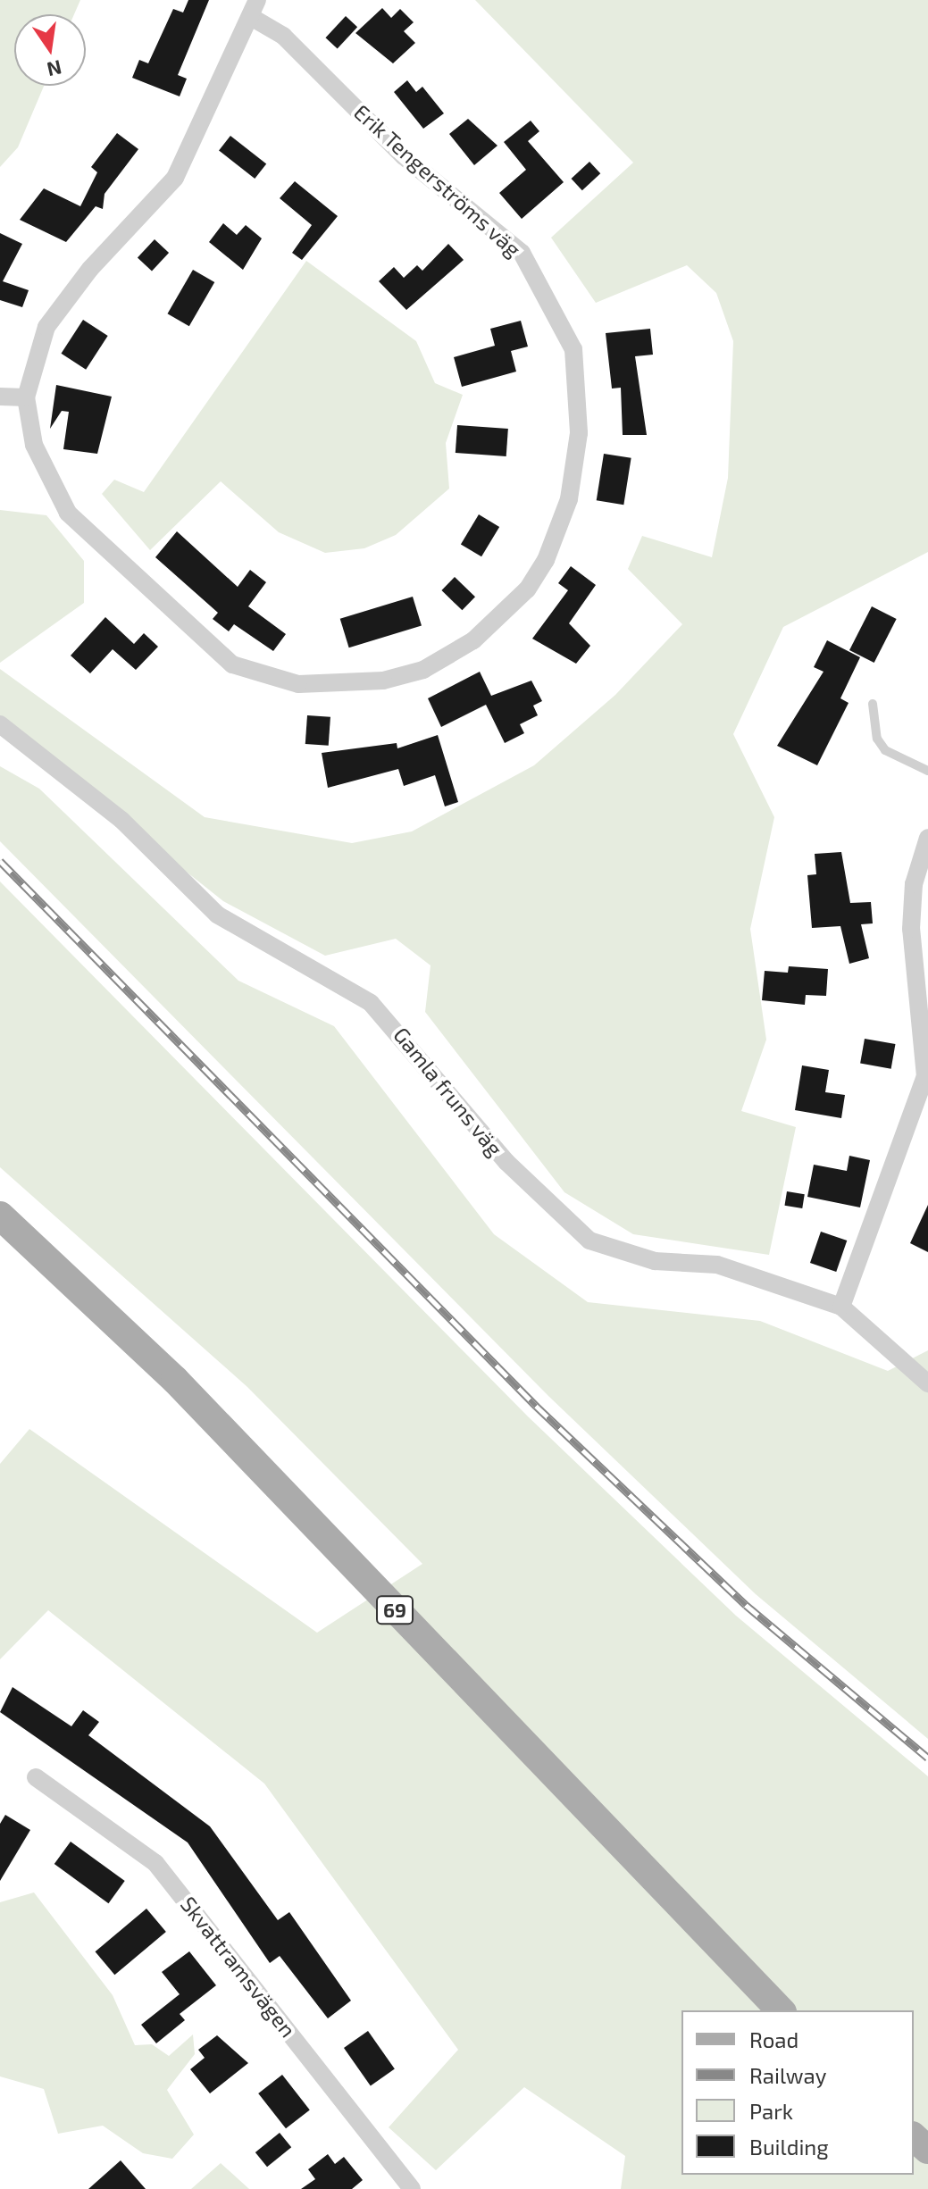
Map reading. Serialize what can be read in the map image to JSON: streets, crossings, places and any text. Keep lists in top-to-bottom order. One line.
{"streets":{"main road":["69"],"street":["Erik Tengerströms väg","Gamla fruns väg","Skvattramsvägen"]},"legend":["Road","Railway","Park","Building"],"north":"bottom"}
